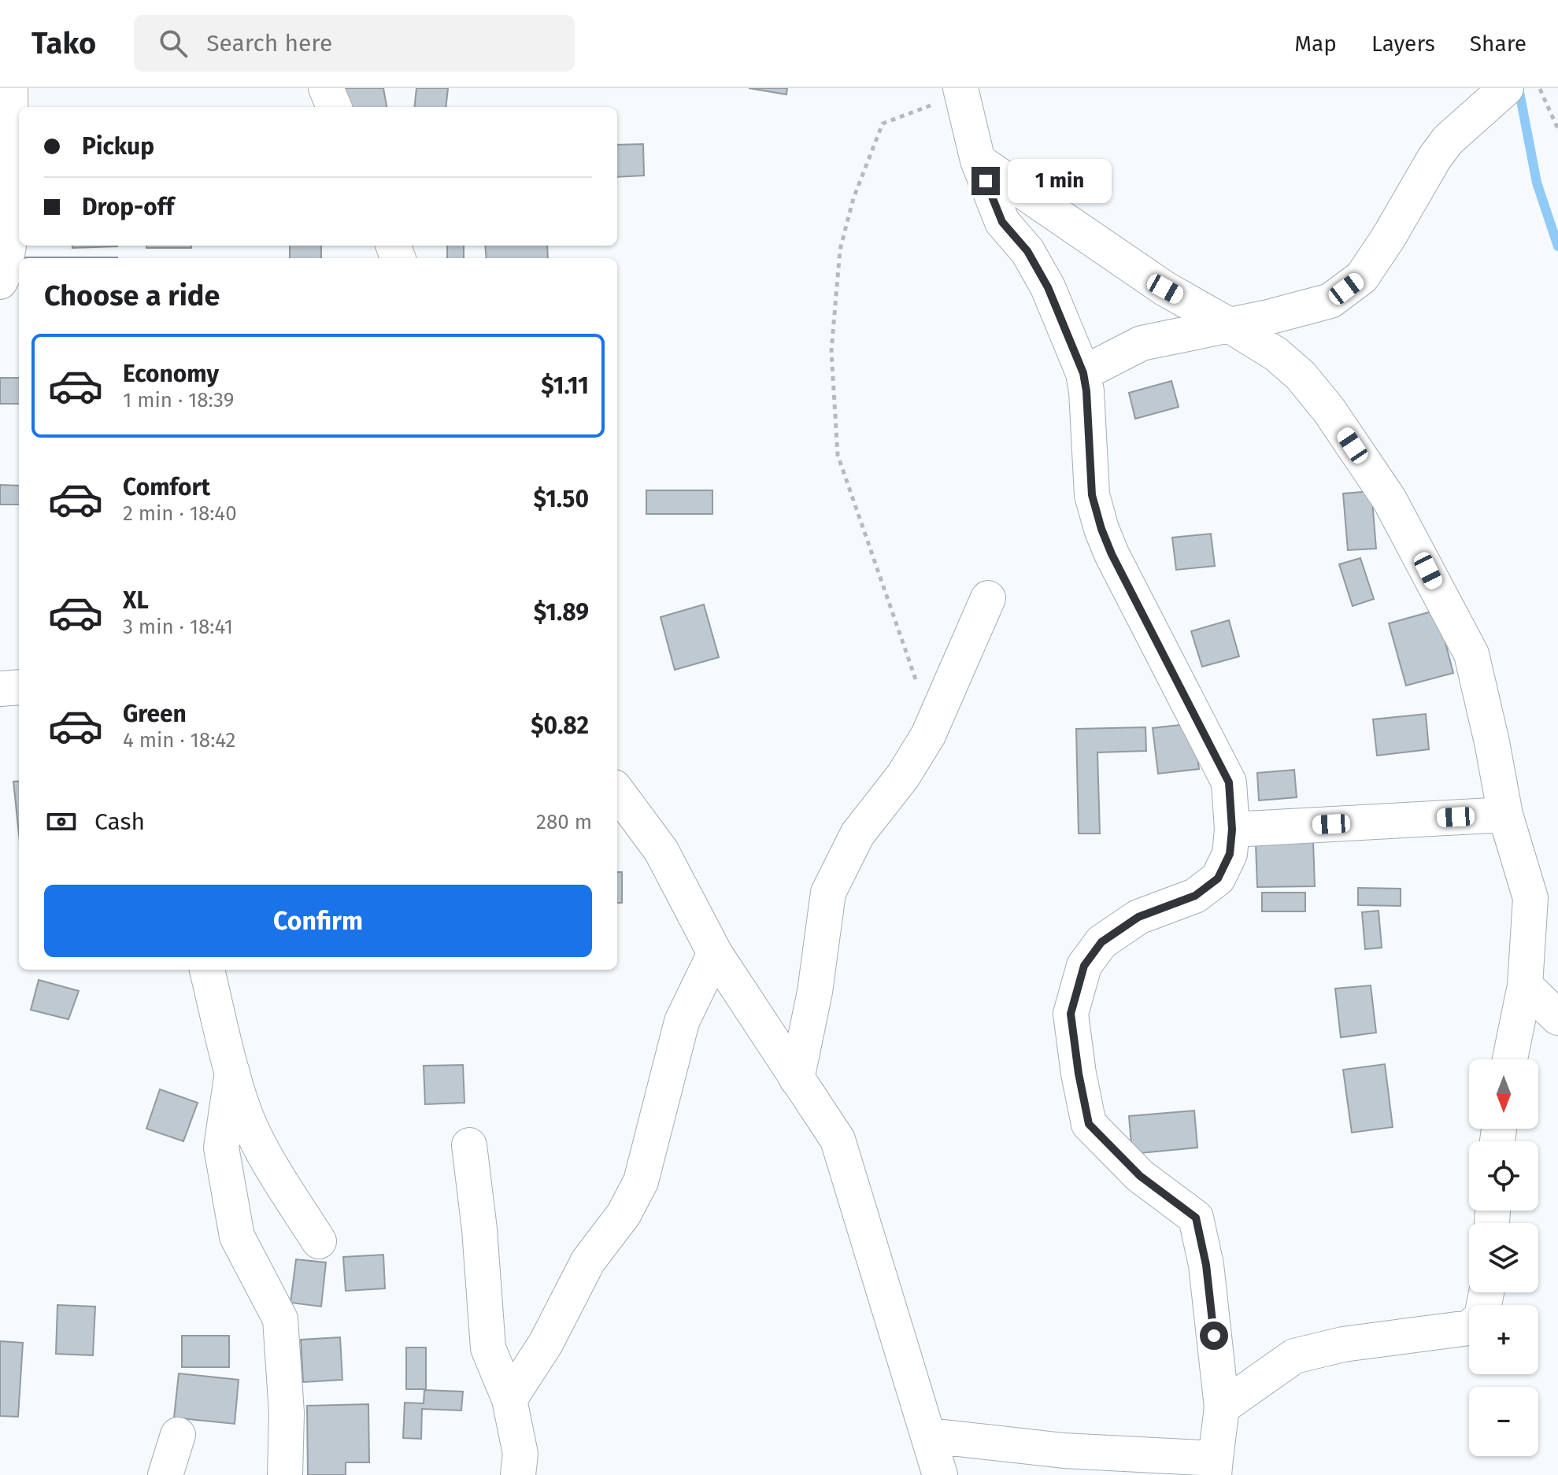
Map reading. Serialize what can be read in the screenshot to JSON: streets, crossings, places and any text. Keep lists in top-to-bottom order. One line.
{"north":"bottom","page":{"header":"Tako","search":"Search here","nav":["Map","Layers","Share"],"banner":["Pickup","Drop-off"],"bubble":"1 min","heading":"Choose a ride","list":[{"name":"Economy","note":"1 min · 18:39","value":"$1.11"},{"name":"Comfort","note":"2 min · 18:40","value":"$1.50"},{"name":"XL","note":"3 min · 18:41","value":"$1.89"},{"name":"Green","note":"4 min · 18:42","value":"$0.82"}],"pay":["Cash","280 m"],"buttons":"Confirm","map_buttons":["+","−"]}}
